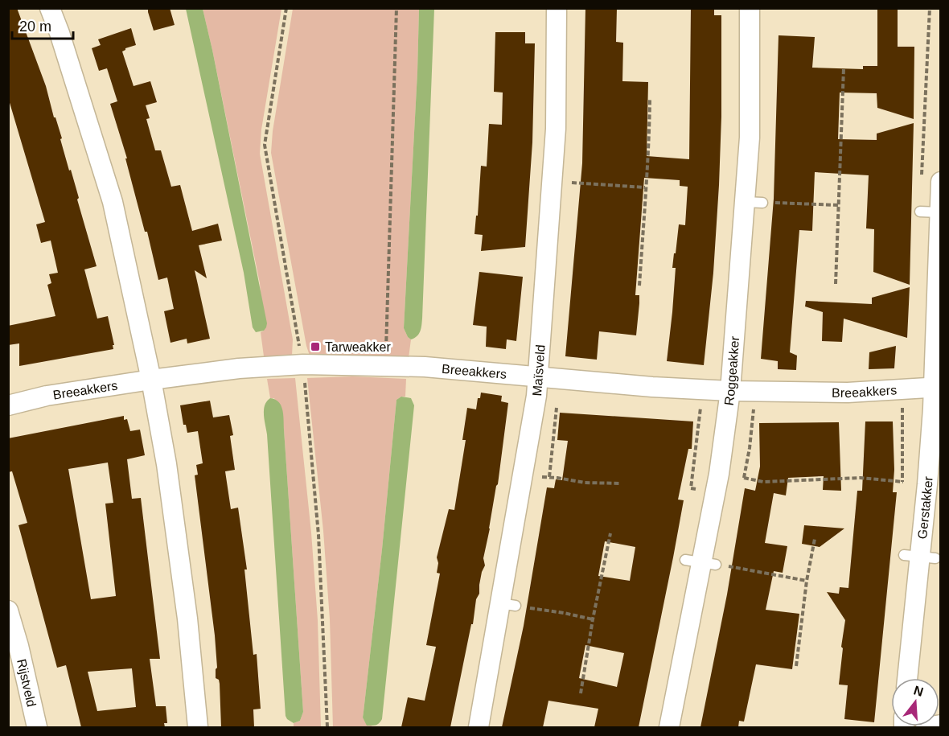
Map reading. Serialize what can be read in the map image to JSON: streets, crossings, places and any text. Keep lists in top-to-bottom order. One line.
{"streets":{"street":["Maïsveld","Breeakkers","Roggeakker","Gerstakker","Rijstveld"]},"crossings":[["Maïsveld","Breeakkers"],["Breeakkers","Roggeakker"],["Breeakkers","Gerstakker"]],"places":{"transit":["Tarweakker"]},"scale_bar":"20 m","north":"top"}
